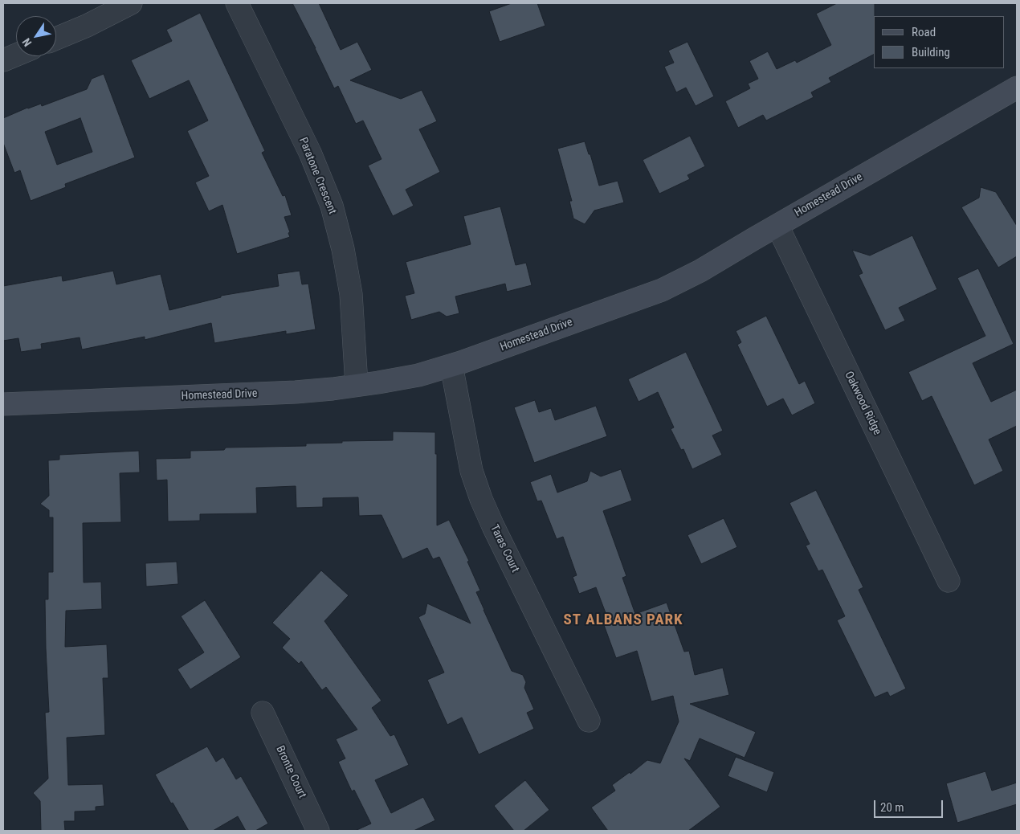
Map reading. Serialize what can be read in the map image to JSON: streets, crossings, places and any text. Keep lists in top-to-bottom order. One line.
{"streets":{"street":["Paratone Crescent","Homestead Drive","Oakwood Ridge","Taras Court","Bronte Court"]},"crossings":[["Paratone Crescent","Homestead Drive"],["Homestead Drive","Oakwood Ridge"],["Homestead Drive","Taras Court"]],"districts":["ST ALBANS PARK"],"legend":["Road","Building"],"scale_bar":"20 m","north":"bottom left"}
